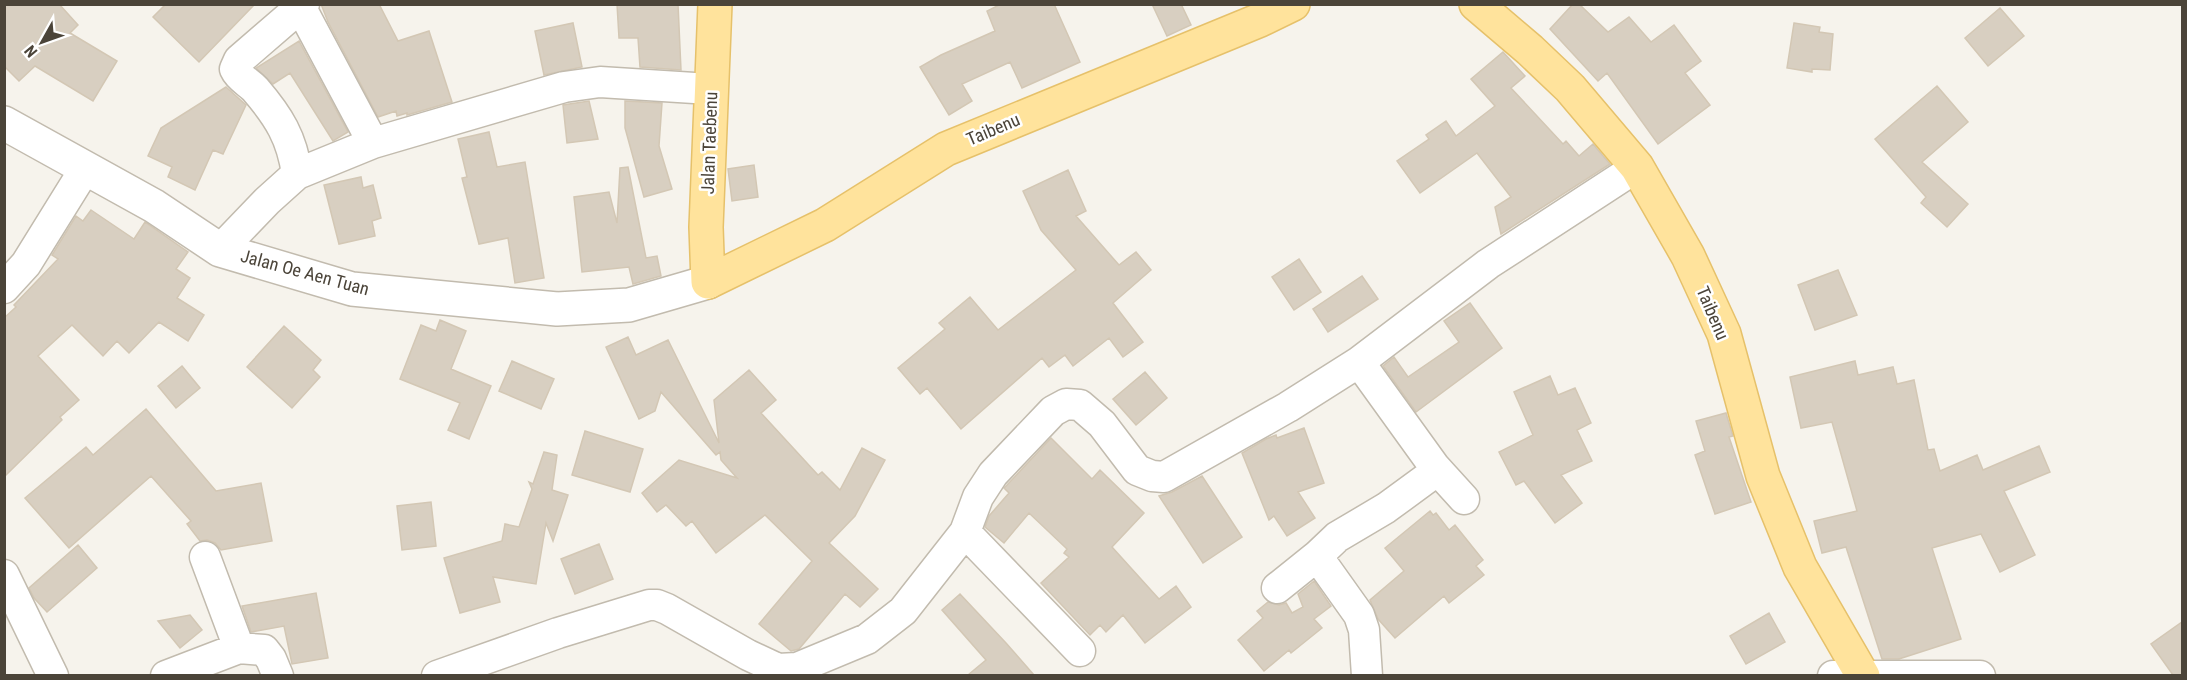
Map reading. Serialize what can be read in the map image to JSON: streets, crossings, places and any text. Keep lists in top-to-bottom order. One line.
{"streets":{"main road":["Taibenu","Jalan Taebenu"],"street":["Jalan Oe Aen Tuan"]},"crossings":[["Taibenu","Jalan Taebenu"],["Taibenu","Jalan Oe Aen Tuan"],["Jalan Taebenu","Jalan Oe Aen Tuan"]],"north":"bottom left"}
